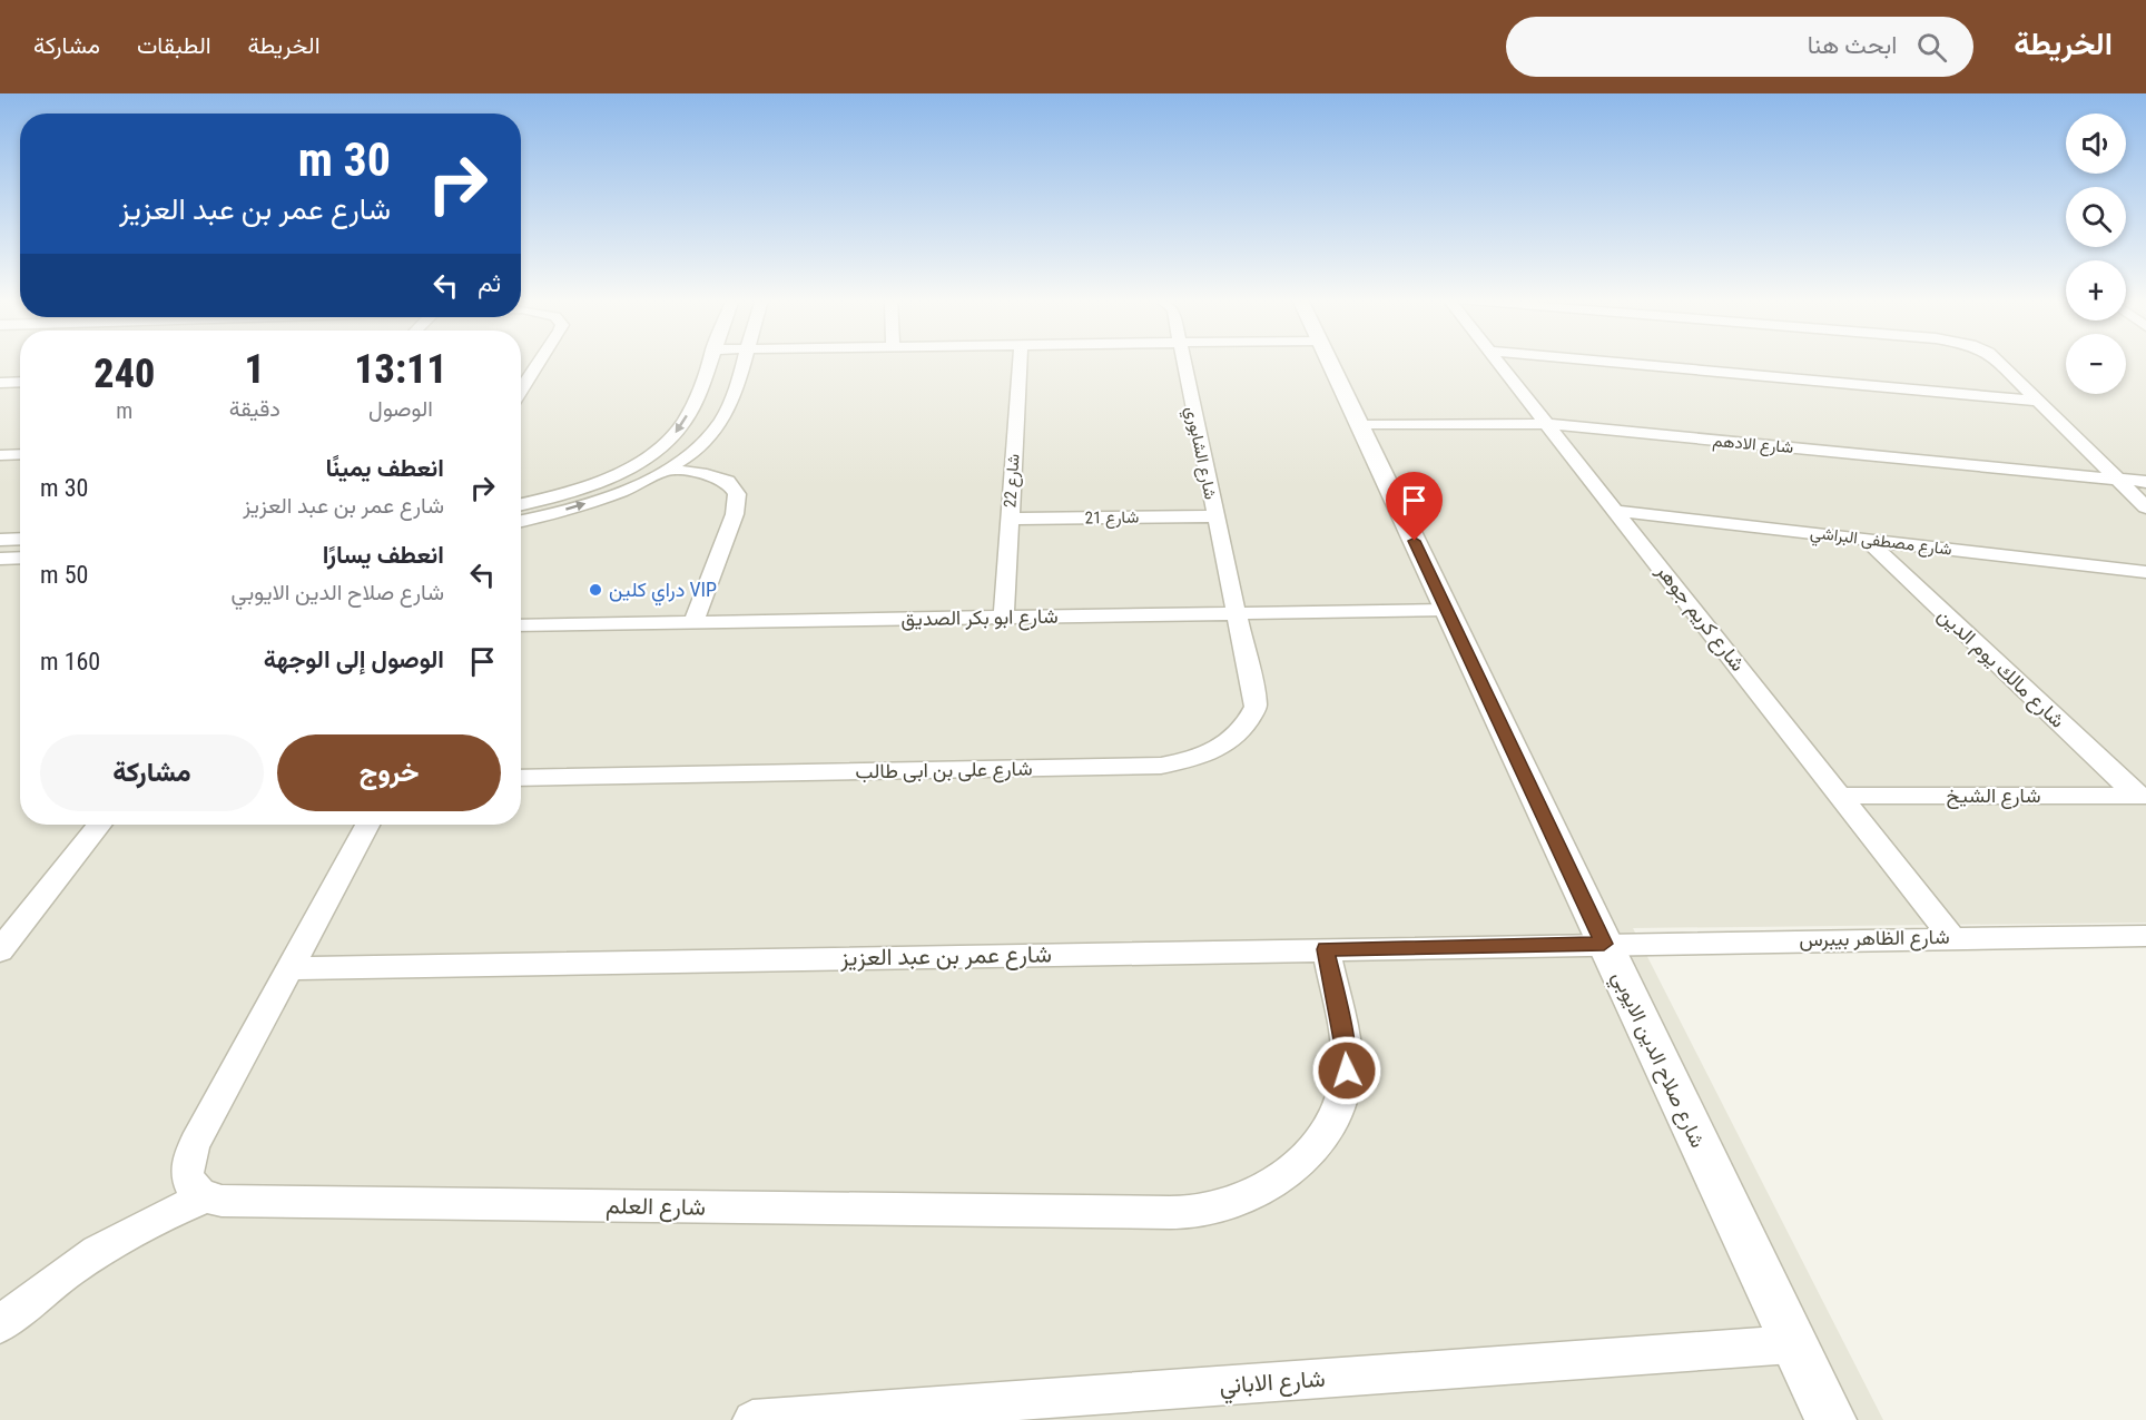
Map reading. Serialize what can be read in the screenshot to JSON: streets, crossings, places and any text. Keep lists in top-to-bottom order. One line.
{"streets":{"street":["شارع الادهم","شارع الشابوري","شارع 22","شارع 21","شارع مصطفى البراشي","شارع ابو بكر الصديق","شارع كريم جوهر","شارع مالك يوم الدين","شارع على بن ابى طالب","شارع الشيخ","شارع الظاهر بيبرس","شارع عمر بن عبد العزيز","شارع صلاح الدين الايوبي","شارع العلم","شارع الاباني"]},"crossings":[["شارع الادهم","شارع كريم جوهر"],["شارع الادهم","شارع صلاح الدين الايوبي"],["شارع الشابوري","شارع 21"],["شارع الشابوري","شارع ابو بكر الصديق"],["شارع الشابوري","شارع على بن ابى طالب"],["شارع 22","شارع 21"],["شارع 22","شارع ابو بكر الصديق"],["شارع مصطفى البراشي","شارع كريم جوهر"],["شارع مصطفى البراشي","شارع مالك يوم الدين"],["شارع ابو بكر الصديق","شارع على بن ابى طالب"],["شارع ابو بكر الصديق","شارع صلاح الدين الايوبي"],["شارع كريم جوهر","شارع الشيخ"],["شارع كريم جوهر","شارع الظاهر بيبرس"],["شارع مالك يوم الدين","شارع الشيخ"],["شارع الظاهر بيبرس","شارع عمر بن عبد العزيز"],["شارع الظاهر بيبرس","شارع صلاح الدين الايوبي"],["شارع عمر بن عبد العزيز","شارع صلاح الدين الايوبي"],["شارع عمر بن عبد العزيز","شارع العلم"],["شارع صلاح الدين الايوبي","شارع الاباني"]],"places":["دراي كلين VIP"],"page":{"header":"الخريطة","search":"ابحث هنا","nav":["الخريطة","الطبقات","مشاركة"],"map_buttons":["+","−"],"turn":["30 m","شارع عمر بن عبد العزيز"],"then":"ثم","eta":["13:11","الوصول","1","دقيقة","240","m"],"list":[{"name":"انعطف يمينًا","note":"شارع عمر بن عبد العزيز","value":"30 m"},{"name":"انعطف يسارًا","note":"شارع صلاح الدين الايوبي","value":"50 m"},{"name":"الوصول إلى الوجهة","value":"160 m"}],"buttons":["خروج","مشاركة"]}}
